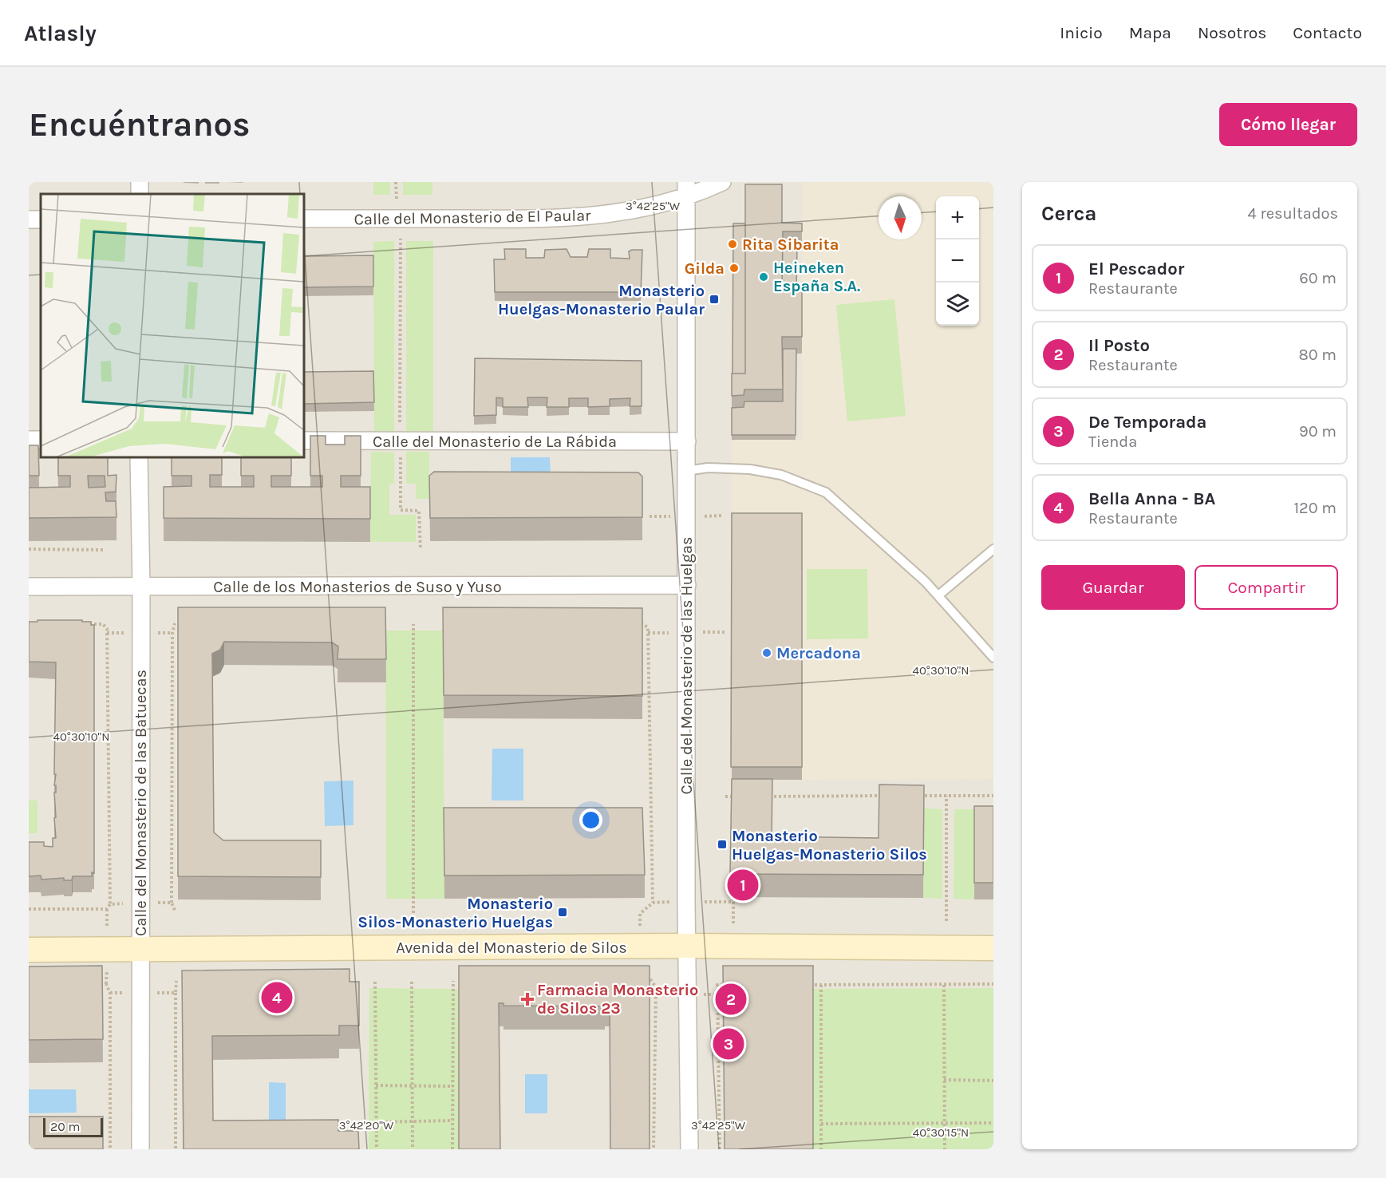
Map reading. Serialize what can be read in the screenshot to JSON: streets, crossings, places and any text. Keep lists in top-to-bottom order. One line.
{"streets":{"street":["Calle del Monasterio de El Paular","Calle del Monasterio de La Rábida","Calle de los Monasterios de Suso y Yuso","Calle del Monasterio de las Huelgas","Calle del Monasterio de las Batuecas","Avenida del Monasterio de Silos"]},"crossings":[["Calle del Monasterio de El Paular","Calle del Monasterio de las Huelgas"],["Calle del Monasterio de La Rábida","Calle del Monasterio de las Huelgas"],["Calle de los Monasterios de Suso y Yuso","Calle del Monasterio de las Huelgas"],["Calle de los Monasterios de Suso y Yuso","Calle del Monasterio de las Batuecas"],["Calle del Monasterio de las Huelgas","Avenida del Monasterio de Silos"],["Calle del Monasterio de las Batuecas","Avenida del Monasterio de Silos"]],"places":{"other":["Rita Sibarita","Gilda","Heineken España S.A.","Mercadona"],"transit":["Monasterio Huelgas-Monasterio Paular","Monasterio Huelgas-Monasterio Silos","Monasterio Silos-Monasterio Huelgas"],"health":["Farmacia Monasterio de Silos 23"]},"scale_bar":"20 m","north":"bottom","page":{"header":"Atlasly","nav":["Inicio","Mapa","Nosotros","Contacto"],"buttons":["Cómo llegar",["Guardar","Compartir"]],"title":"Encuéntranos","heading":["Cerca","4 resultados"],"map_buttons":["+","−"],"list":[{"mark":"1","name":"El Pescador","note":"Restaurante","value":"60 m"},{"mark":"2","name":"Il Posto","note":"Restaurante","value":"80 m"},{"mark":"3","name":"De Temporada","note":"Tienda","value":"90 m"},{"mark":"4","name":"Bella Anna - BA","note":"Restaurante","value":"120 m"}],"pins":["1","4","2","3"],"scale":"20 m"},"coordinates":["3°42'25\"W","40°30'10\"N","3°42'20\"W","40°30'15\"N"]}
